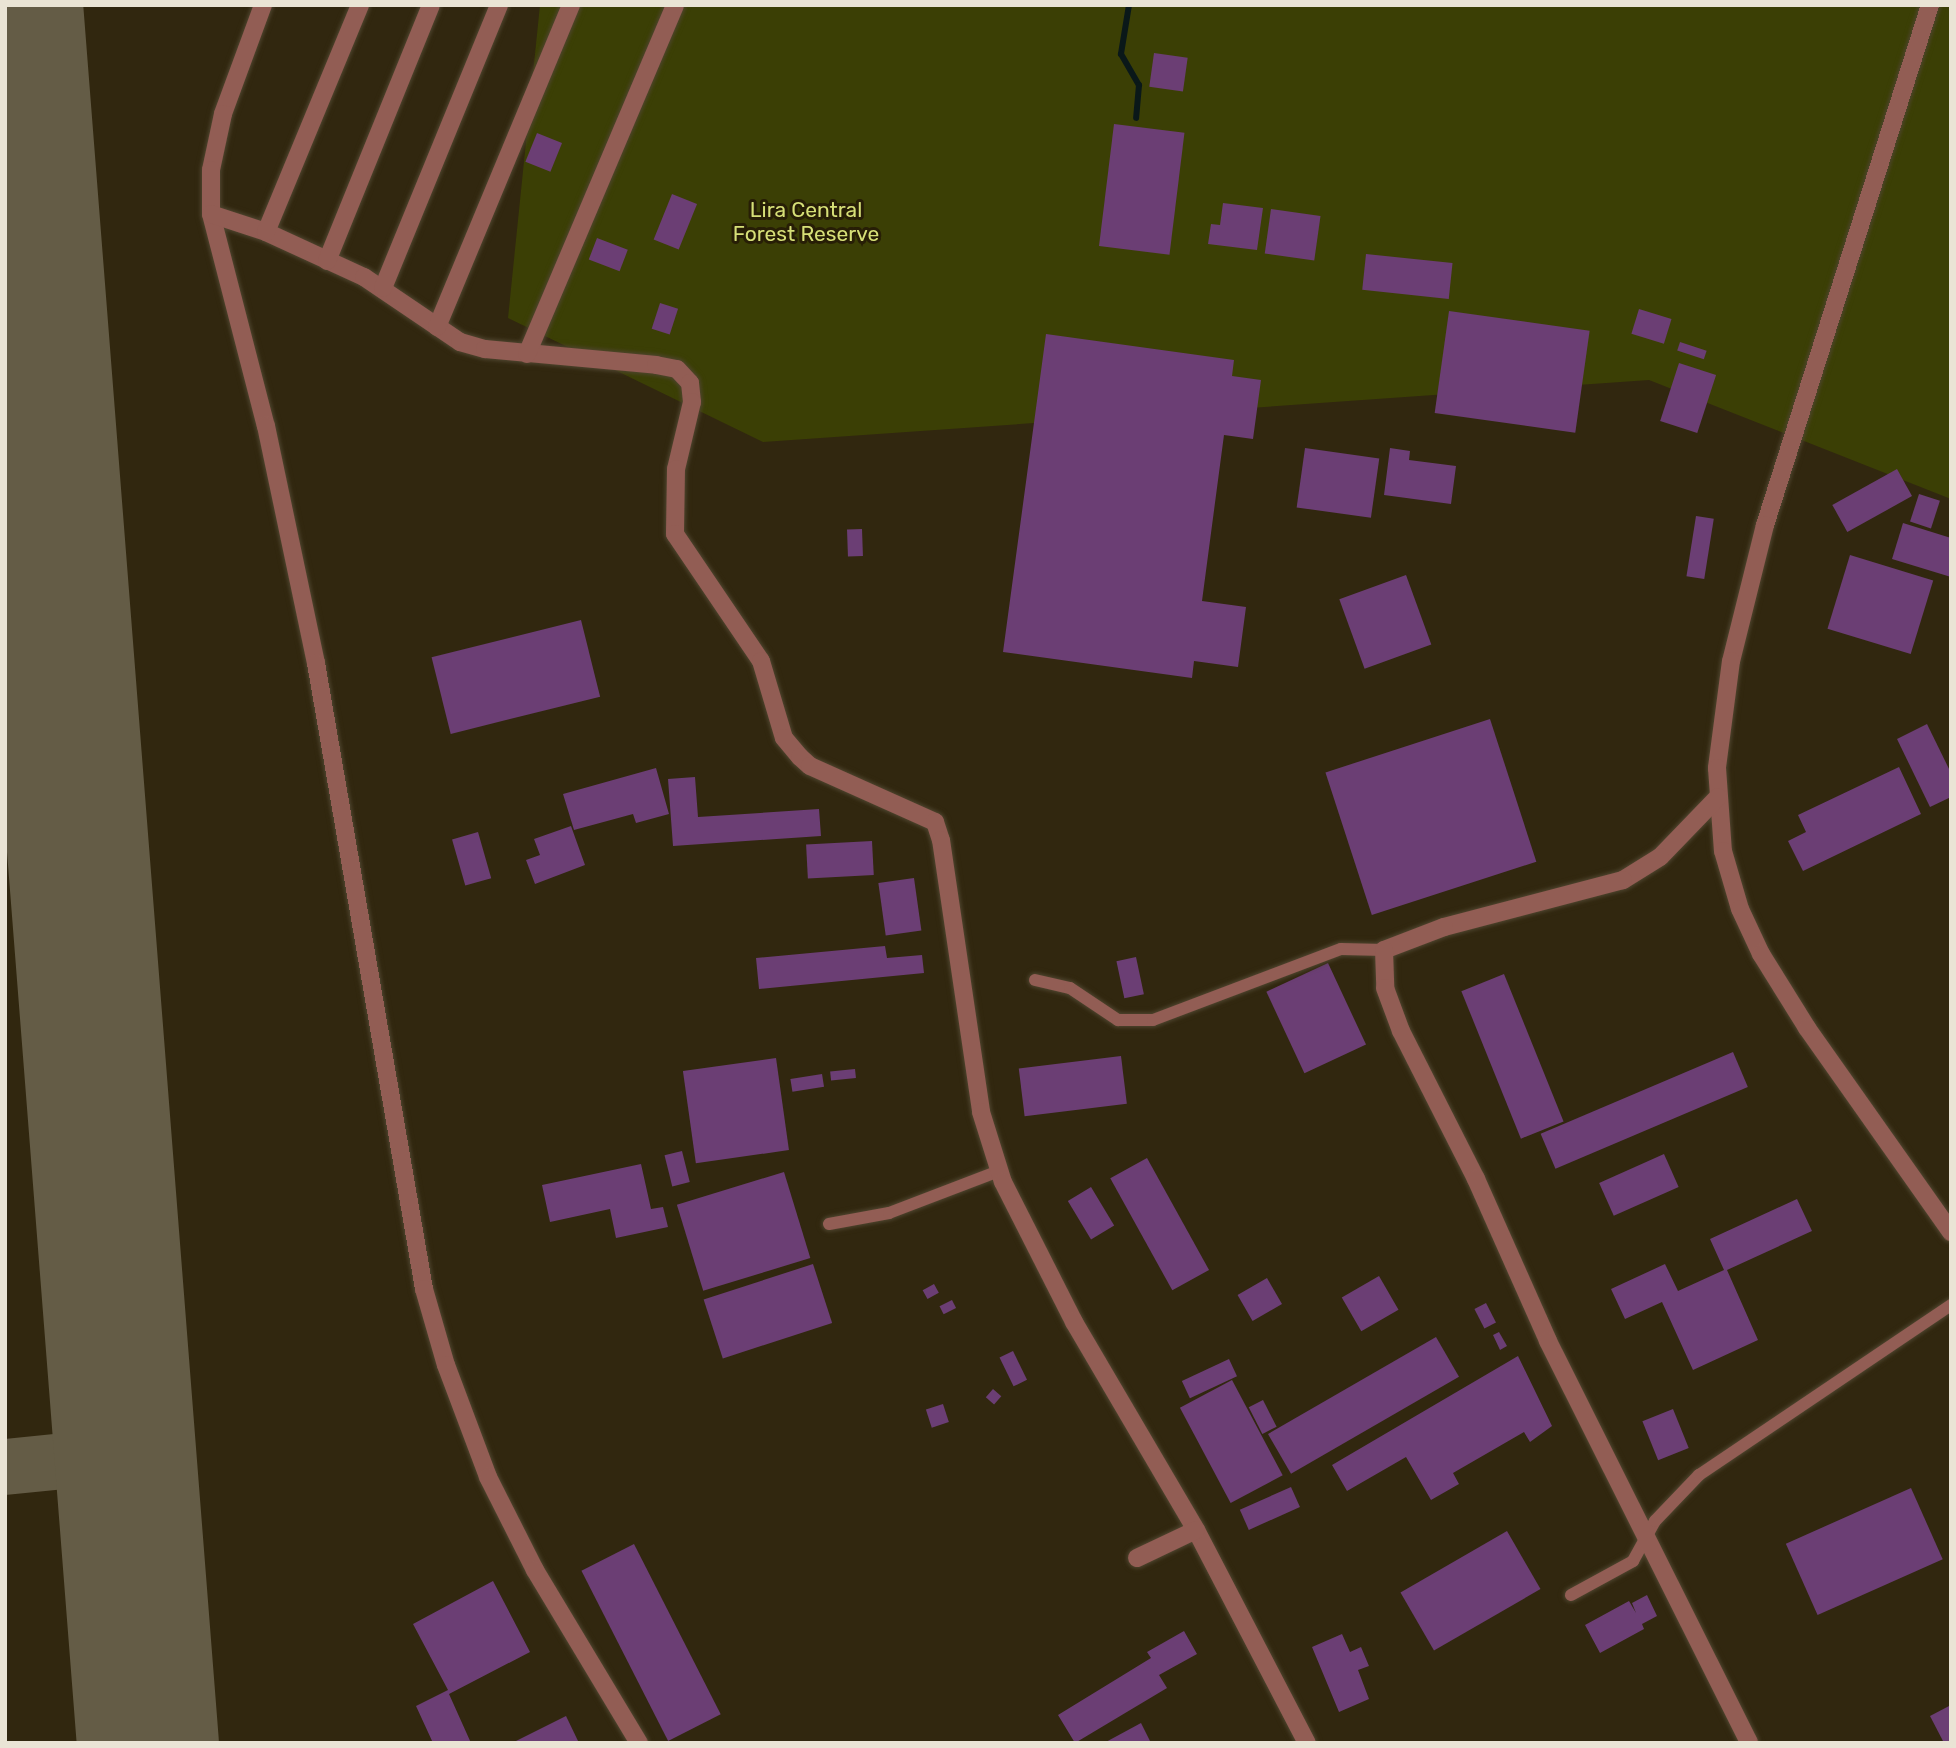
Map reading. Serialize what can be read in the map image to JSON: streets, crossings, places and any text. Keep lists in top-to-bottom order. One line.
{"parks":["Lira Central Forest Reserve"]}
